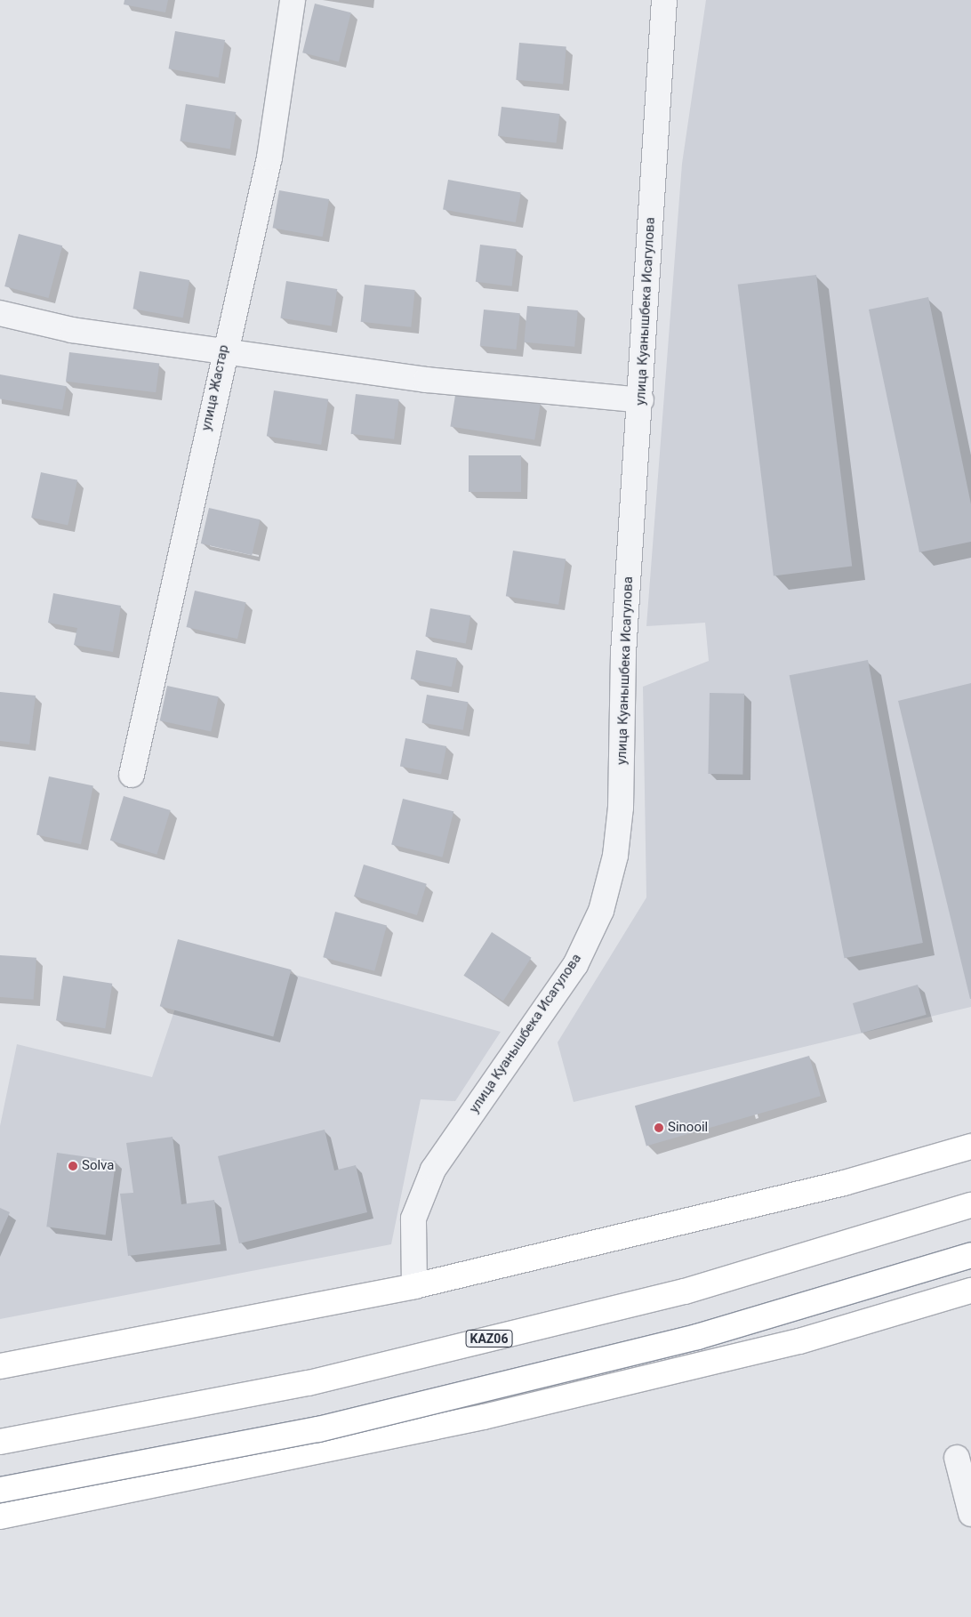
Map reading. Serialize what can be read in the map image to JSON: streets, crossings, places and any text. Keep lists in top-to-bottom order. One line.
{"streets":{"main road":["KАZ06"],"street":["улица Куанышбека Исагулова","улица Жастар"]},"places":["Sinooil","Solva"]}
